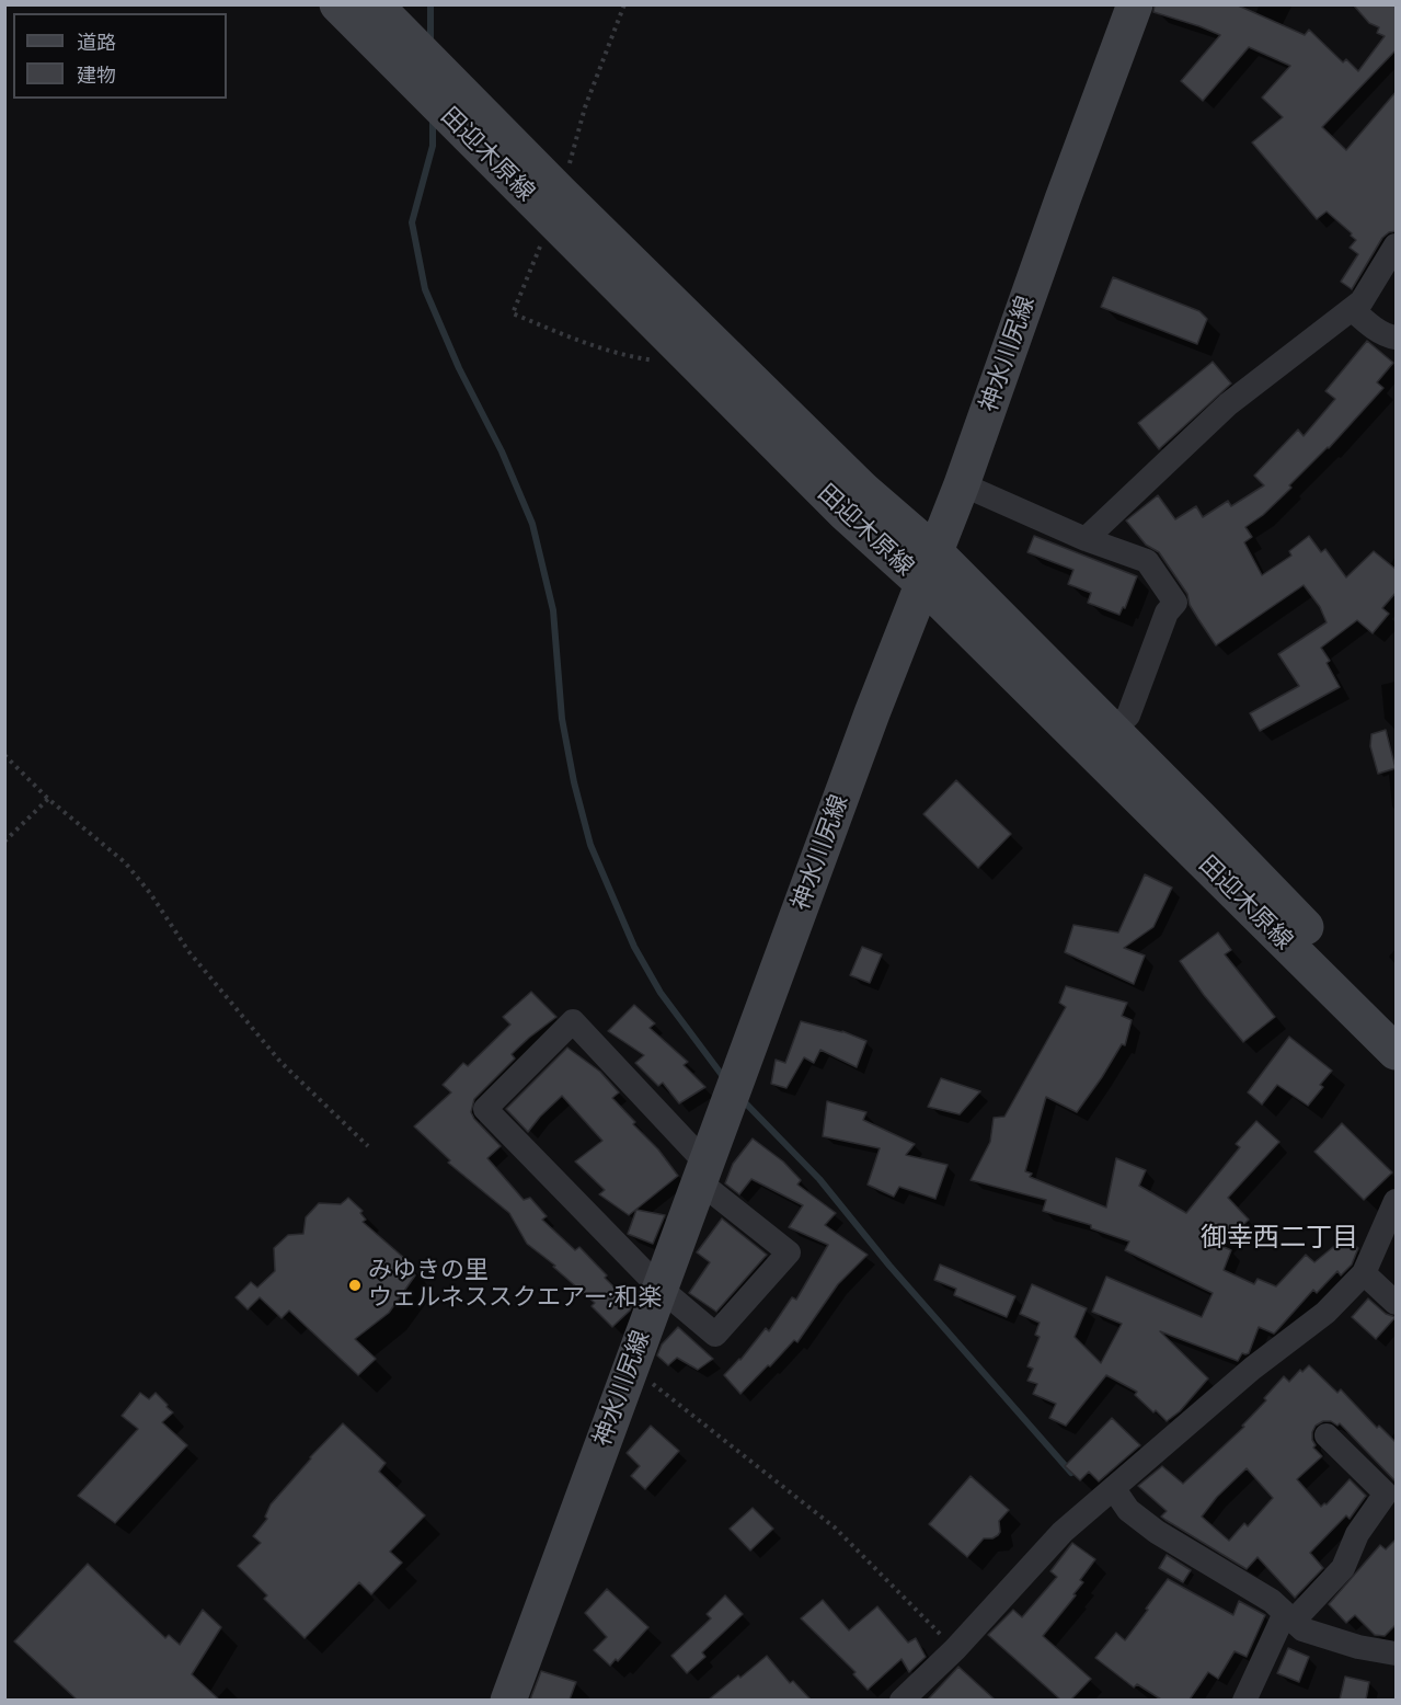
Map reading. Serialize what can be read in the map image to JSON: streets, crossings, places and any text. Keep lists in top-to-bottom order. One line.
{"streets":{"main road":["田迎木原線","神水川尻線"]},"crossings":[["田迎木原線","神水川尻線"]],"districts":["御幸西二丁目"],"places":["みゆきの里 ウェルネススクエアー;和楽"],"legend":["道路","建物"]}
